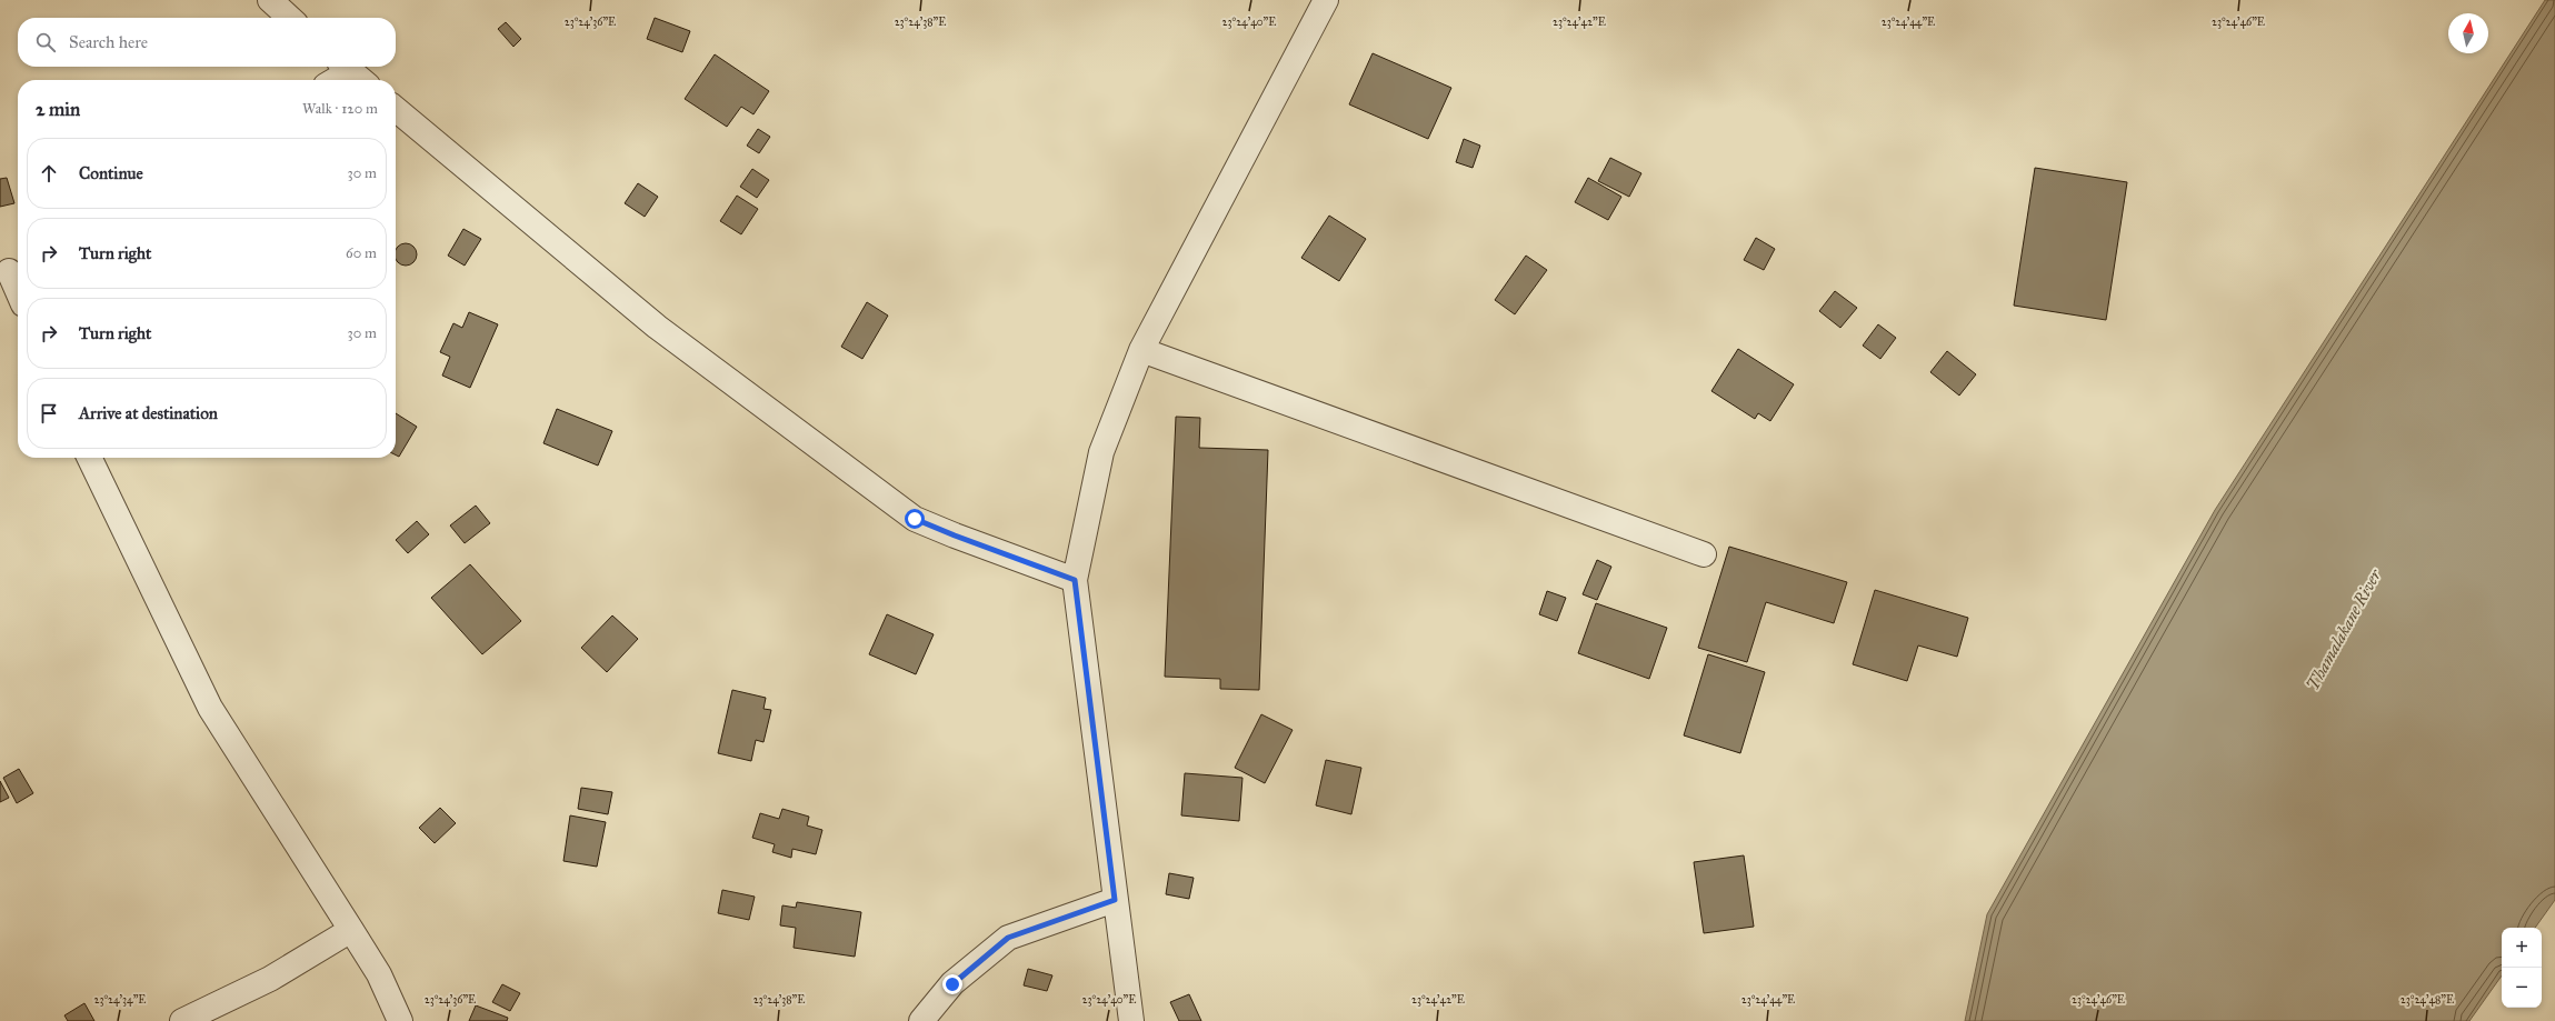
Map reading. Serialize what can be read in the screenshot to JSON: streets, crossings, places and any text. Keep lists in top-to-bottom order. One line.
{"water":["Thamalakane River"],"north":"top","page":{"search":"Search here","heading":["2 min","Walk · 120 m"],"list":[["Continue","30 m"],["Turn right","60 m"],["Turn right","30 m"],"Arrive at destination"],"map_buttons":["+","−"]},"coordinates":["23°24'36\"E","23°24'38\"E","23°24'40\"E","23°24'42\"E","23°24'44\"E","23°24'46\"E","23°24'34\"E","23°24'48\"E"]}
